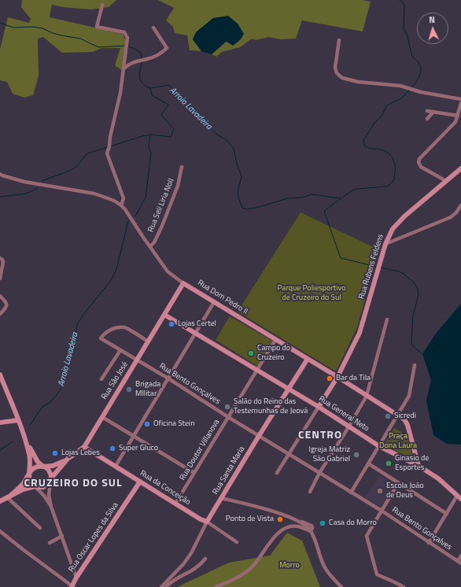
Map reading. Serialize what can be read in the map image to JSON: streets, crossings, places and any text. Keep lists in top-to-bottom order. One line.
{"streets":{"main road":["Rua Rubens Feldens","Rua Dom Pedro II","Rua São José","Rua General Neto","Rua Santa Maria","Rua da Conceição","Rua Oscar Lopes da Silva"],"street":["Rua Seli Liria Noll","Rua Bento Gonçalves","Rua Doutor Villanova"]},"crossings":[["Rua Seli Liria Noll","Rua Dom Pedro II"],["Rua Rubens Feldens","Rua Dom Pedro II"],["Rua Rubens Feldens","Rua General Neto"],["Rua Dom Pedro II","Rua São José"],["Rua Dom Pedro II","Rua General Neto"],["Rua Dom Pedro II","Rua Doutor Villanova"],["Rua Dom Pedro II","Rua Santa Maria"],["Rua São José","Rua Bento Gonçalves"],["Rua São José","Rua General Neto"],["Rua São José","Rua da Conceição"],["Rua Bento Gonçalves","Rua Doutor Villanova"],["Rua Bento Gonçalves","Rua Santa Maria"],["Rua General Neto","Rua Doutor Villanova"],["Rua General Neto","Rua Santa Maria"],["Rua Doutor Villanova","Rua da Conceição"],["Rua Santa Maria","Rua da Conceição"],["Rua da Conceição","Rua Oscar Lopes da Silva"]],"districts":["CENTRO","CRUZEIRO DO SUL"],"water":["Arroio Lavadeira"],"parks":["Parque Poliesportivo de Cruzeiro do Sul","Praça Dona Laura","Morro"],"places":["Lojas Certel","Campo do Cruzeiro","Bar da Tila","Brigada MIlitar","Salão do Reino das Testemunhas de Jeová","Sicredi","Oficina Stein","Super Gluco","Lojas Lebes","Igreja Matriz São Gabriel","Ginasio de Esportes","Escola João de Deus","Ponto de Vista","Casa do Morro"],"north":"top"}
